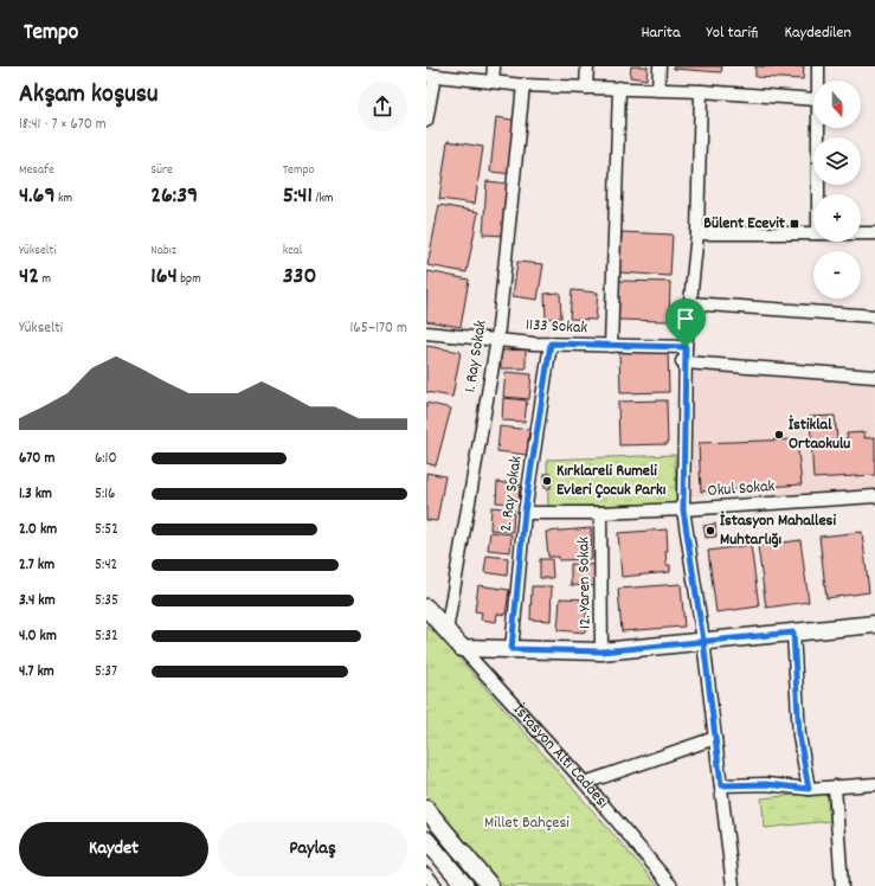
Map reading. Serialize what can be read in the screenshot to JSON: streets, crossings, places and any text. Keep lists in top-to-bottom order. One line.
{"streets":{"street":["1133 Sokak","1. Ray Sokak","Okul Sokak","2. Ray Sokak","12. Yaren Sokak","İstasyon Altı Caddesi"]},"crossings":[["1133 Sokak","1. Ray Sokak"],["1133 Sokak","2. Ray Sokak"],["1. Ray Sokak","İstasyon Altı Caddesi"],["Okul Sokak","2. Ray Sokak"],["Okul Sokak","12. Yaren Sokak"]],"parks":["Millet Bahçesi"],"places":{"transit":["Bülent Ecevit"],"other":["İstiklal Ortaokulu","Kırklareli Rumeli Evleri Çocuk Parkı","İstasyon Mahallesi Muhtarlığı"]},"north":"bottom","page":{"header":"Tempo","nav":["Harita","Yol tarifi","Kaydedilen"],"heading":["Akşam koşusu","18:41 · 7 × 670 m"],"map_buttons":["+","−"],"stats":[["Mesafe","4.69 km"],["Süre","26:39"],["Tempo","5:41 /km"],["Yükselti","42 m"],["Nabız","164 bpm"],["kcal","330"]],"chart":["Yükselti","165–170 m"],"list":[{"name":"670 m","note":"6:10"},{"name":"1.3 km","note":"5:16"},{"name":"2.0 km","note":"5:52"},{"name":"2.7 km","note":"5:42"},{"name":"3.4 km","note":"5:35"},{"name":"4.0 km","note":"5:32"},{"name":"4.7 km","note":"5:37"}],"buttons":["Kaydet","Paylaş"]}}
